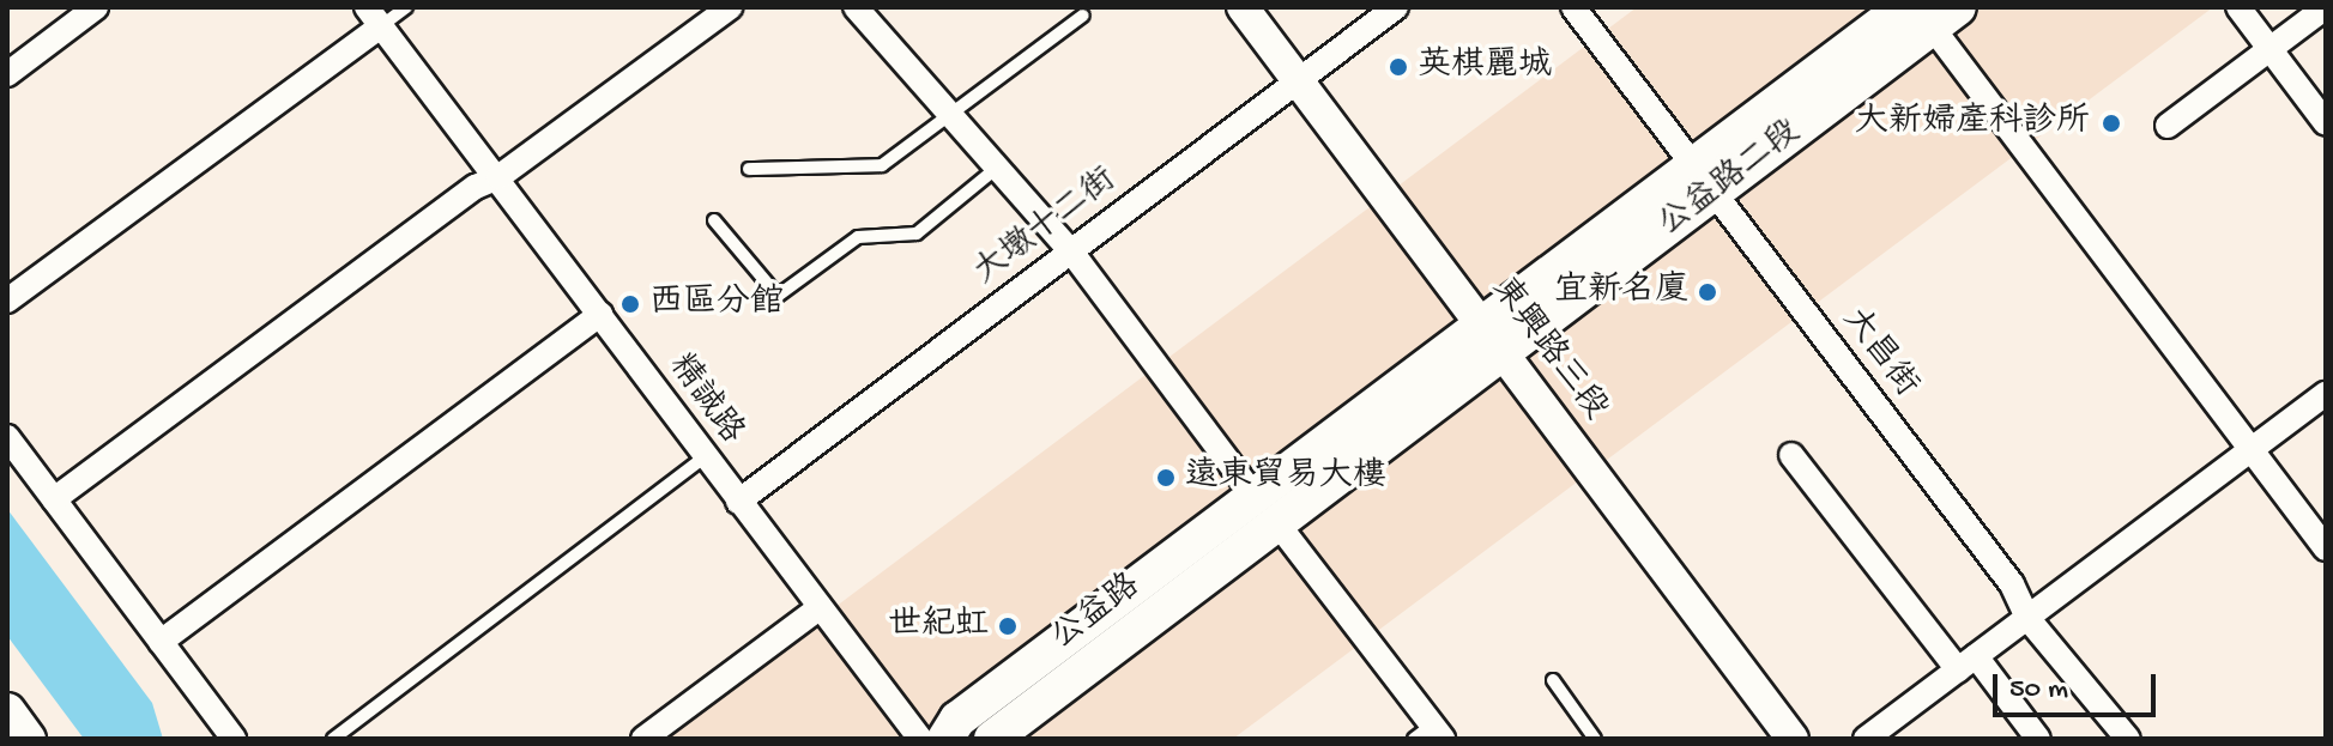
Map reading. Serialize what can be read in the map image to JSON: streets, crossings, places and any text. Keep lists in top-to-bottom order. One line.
{"streets":{"main road":["公益路二段","公益路"],"street":["大墩十二街","東興路三段","大昌街","精誠路"]},"crossings":[["公益路二段","東興路三段"],["公益路二段","大昌街"],["公益路二段","公益路"],["大墩十二街","東興路三段"],["大墩十二街","精誠路"],["東興路三段","公益路"]],"places":["英棋麗城","大新婦產科診所","宜新名廈","西區分館","遠東貿易大樓","世紀虹"],"scale_bar":"50 m"}
